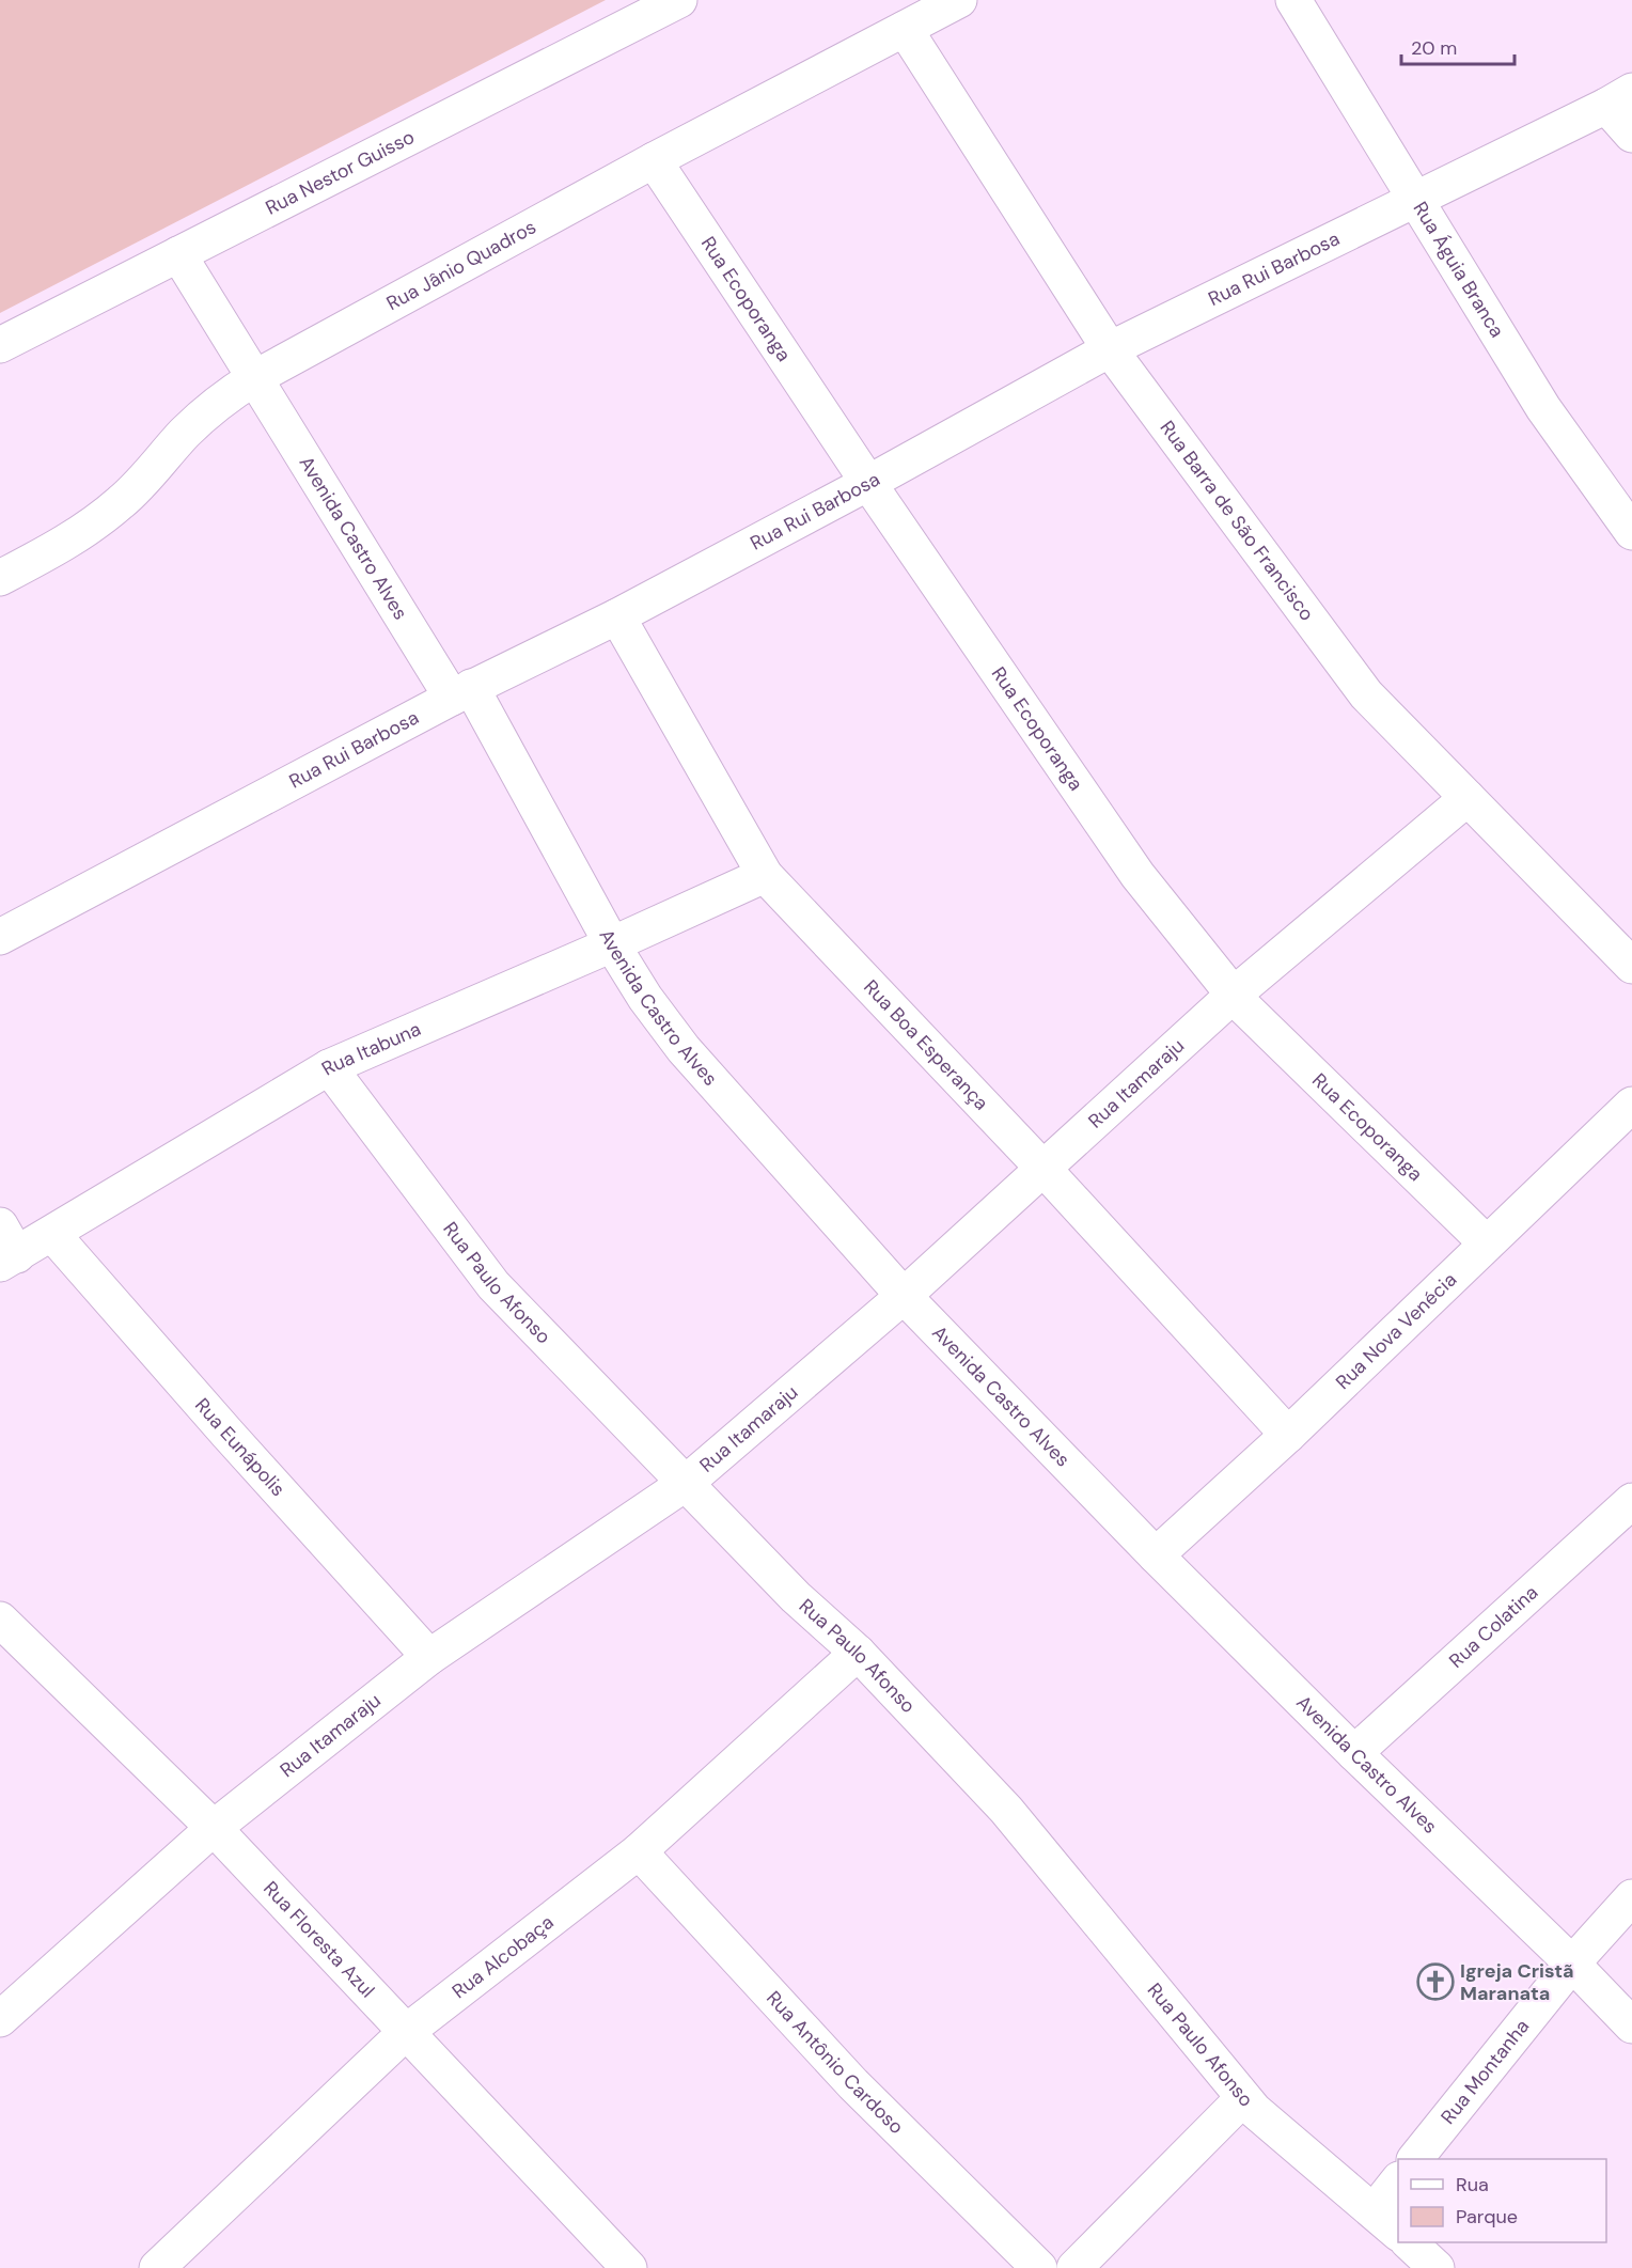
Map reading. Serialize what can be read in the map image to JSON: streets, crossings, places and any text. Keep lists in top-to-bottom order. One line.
{"streets":{"street":["Rua Nestor Guisso","Rua Jânio Quadros","Rua Rui Barbosa","Rua Águia Branca","Rua Ecoporanga","Rua Barra de São Francisco","Avenida Castro Alves","Rua Boa Esperança","Rua Itabuna","Rua Itamaraju","Rua Paulo Afonso","Rua Nova Venécia","Rua Eunápolis","Rua Colatina","Rua Floresta Azul","Rua Alcobaça","Rua Antônio Cardoso","Rua Montanha"]},"crossings":[["Rua Nestor Guisso","Avenida Castro Alves"],["Rua Jânio Quadros","Rua Ecoporanga"],["Rua Jânio Quadros","Rua Barra de São Francisco"],["Rua Jânio Quadros","Avenida Castro Alves"],["Rua Rui Barbosa","Rua Águia Branca"],["Rua Rui Barbosa","Rua Ecoporanga"],["Rua Rui Barbosa","Rua Barra de São Francisco"],["Rua Rui Barbosa","Avenida Castro Alves"],["Rua Rui Barbosa","Rua Boa Esperança"],["Rua Ecoporanga","Rua Itamaraju"],["Rua Ecoporanga","Rua Nova Venécia"],["Rua Barra de São Francisco","Rua Itamaraju"],["Avenida Castro Alves","Rua Itabuna"],["Avenida Castro Alves","Rua Itamaraju"],["Avenida Castro Alves","Rua Nova Venécia"],["Avenida Castro Alves","Rua Colatina"],["Avenida Castro Alves","Rua Montanha"],["Rua Boa Esperança","Rua Itabuna"],["Rua Boa Esperança","Rua Itamaraju"],["Rua Boa Esperança","Rua Nova Venécia"],["Rua Itabuna","Rua Paulo Afonso"],["Rua Itabuna","Rua Eunápolis"],["Rua Itamaraju","Rua Paulo Afonso"],["Rua Itamaraju","Rua Eunápolis"],["Rua Itamaraju","Rua Floresta Azul"],["Rua Paulo Afonso","Rua Alcobaça"],["Rua Floresta Azul","Rua Alcobaça"],["Rua Alcobaça","Rua Antônio Cardoso"]],"places":{"church":["Igreja Cristã Maranata"]},"legend":["Rua","Parque"],"scale_bar":"20 m"}
